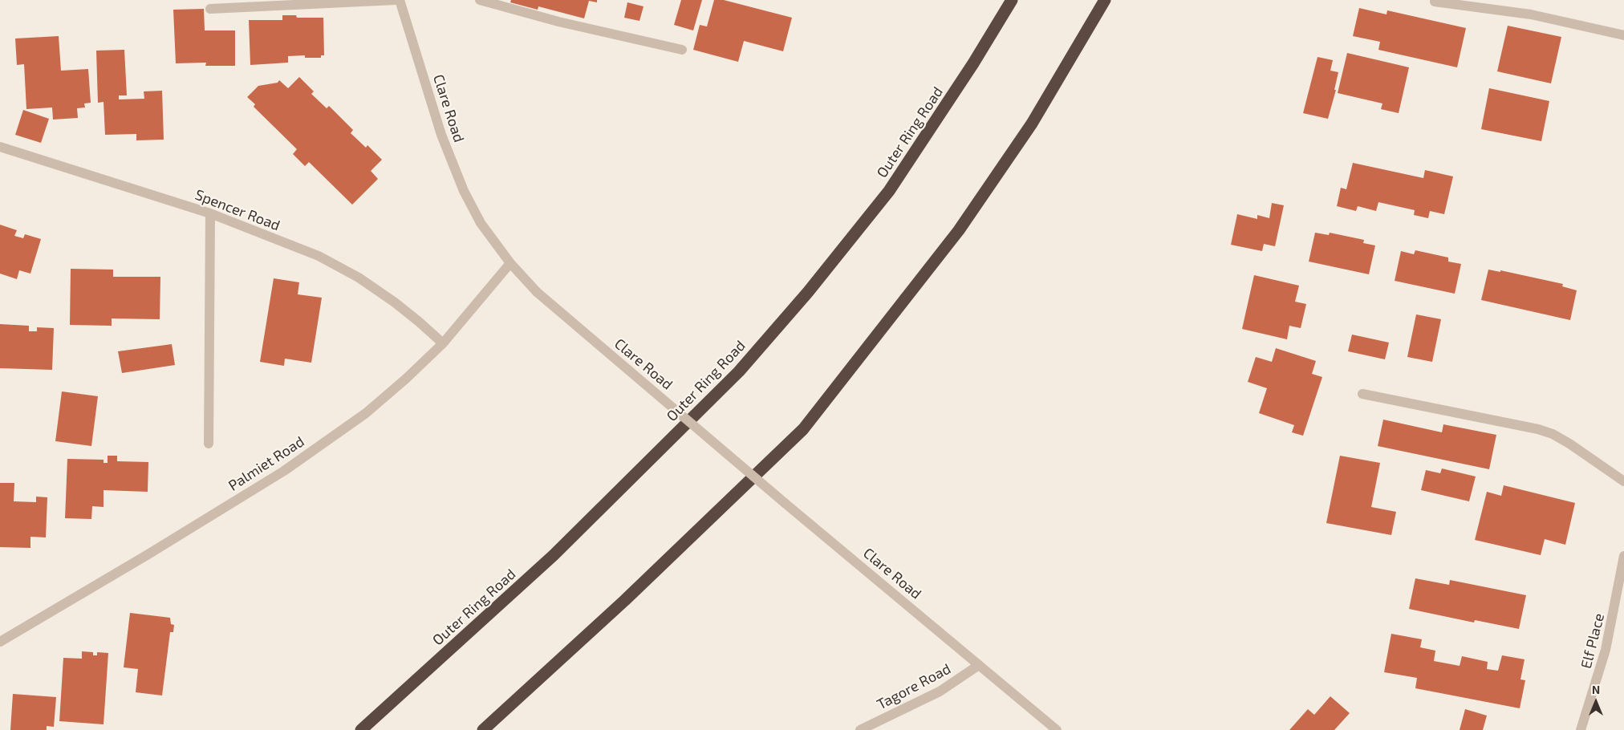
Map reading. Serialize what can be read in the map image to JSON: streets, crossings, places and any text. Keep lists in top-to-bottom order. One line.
{"streets":{"highway":["Outer Ring Road"],"street":["Clare Road","Spencer Road","Palmiet Road","Elf Place","Tagore Road"]},"crossings":[["Clare Road","Palmiet Road"],["Clare Road","Tagore Road"],["Spencer Road","Palmiet Road"]],"north":"top"}
